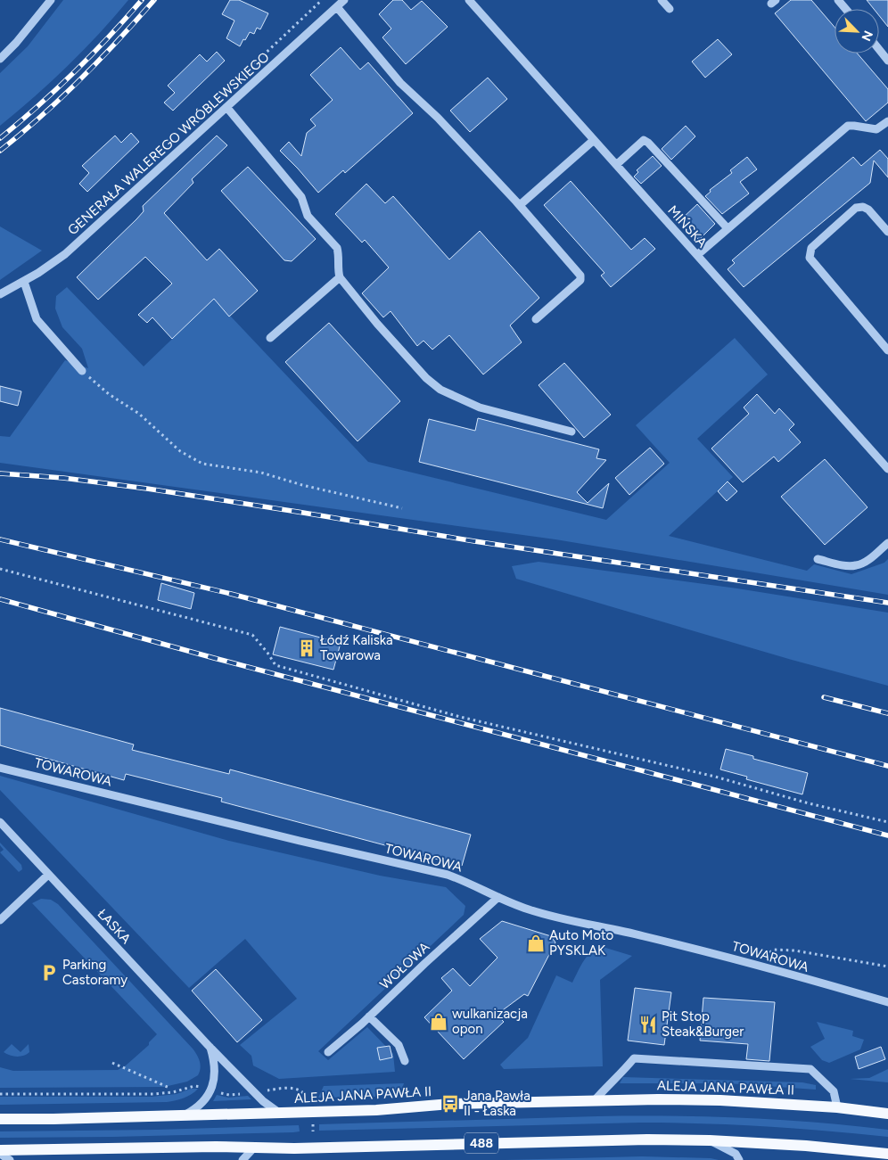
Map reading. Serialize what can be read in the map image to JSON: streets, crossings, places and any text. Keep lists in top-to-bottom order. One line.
{"streets":{"main road":["ALEJA JANA PAWŁA II","488"],"street":["GENERAŁA WALEREGO WRÓBLEWSKIEGO","MIŃSKA","TOWAROWA","ŁASKA","WOŁOWA"]},"crossings":[["TOWAROWA","WOŁOWA"],["ŁASKA","ALEJA JANA PAWŁA II"]],"places":{"building":["Łódź Kaliska Towarowa"],"shop":["Auto Moto PYSKLAK","wulkanizacja opon"],"parking":["Parking Castoramy"],"restaurant":["Pit Stop Steak&Burger"],"bus stop":["Jana Pawła II - Łaska"]},"north":"bottom right"}
